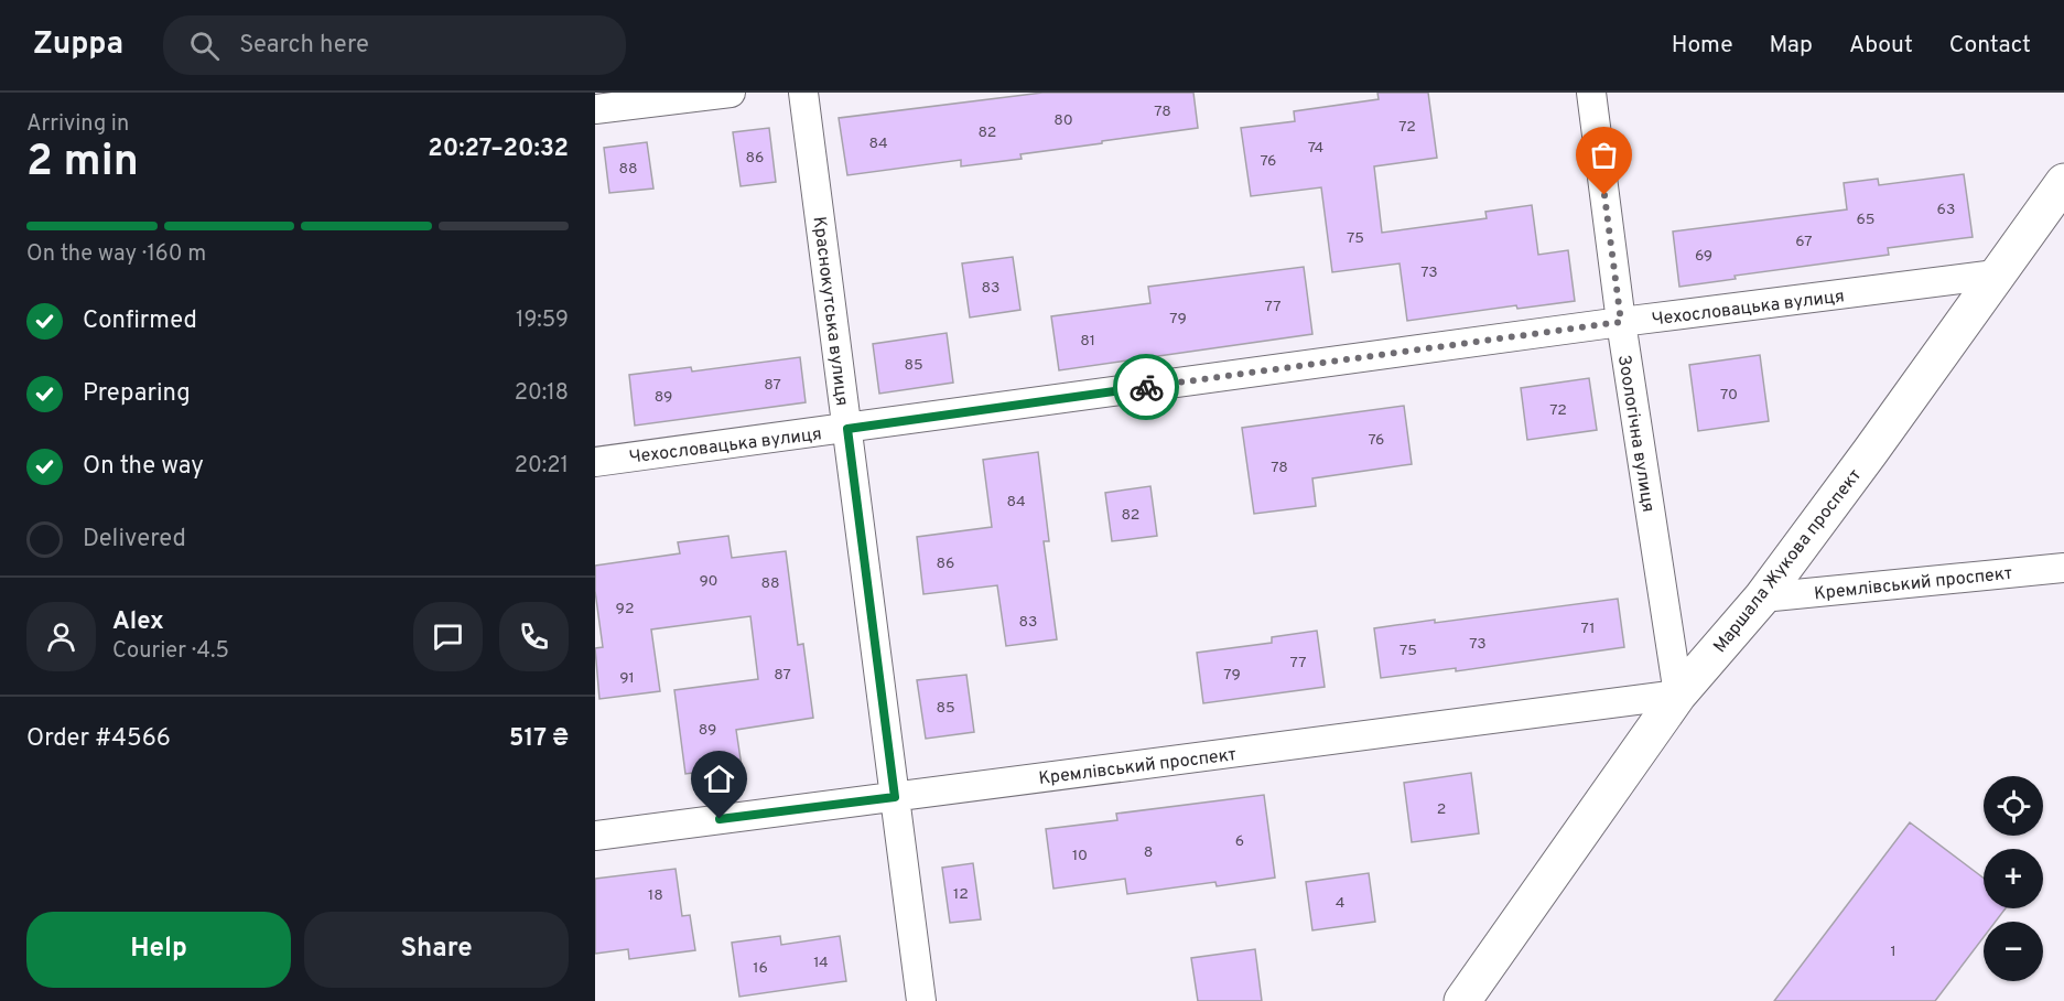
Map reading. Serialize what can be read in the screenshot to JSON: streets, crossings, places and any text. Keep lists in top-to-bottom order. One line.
{"streets":{"street":["Чехословацька вулиця","Краснокутська вулиця","Зоологічна вулиця","Маршала Жукова проспект","Кремлівський проспект"]},"crossings":[["Чехословацька вулиця","Краснокутська вулиця"],["Чехословацька вулиця","Зоологічна вулиця"],["Чехословацька вулиця","Маршала Жукова проспект"],["Краснокутська вулиця","Кремлівський проспект"],["Зоологічна вулиця","Маршала Жукова проспект"],["Зоологічна вулиця","Кремлівський проспект"],["Маршала Жукова проспект","Кремлівський проспект"]],"house_numbers":["78","80","72","82","84","74","86","76","88","63","65","75","67","69","73","83","77","79","81","85","87","70","89","72","76","78","84","82","86","90","88","92","83","71","73","75","77","87","79","91","85","89","2","6","8","10","12","18","4","1","14","16"],"page":{"header":"Zuppa","search":"Search here","nav":["Home","Map","About","Contact"],"heading":["2 min","Arriving in","20:27–20:32"],"panel":["Alex","Courier · 4.5","Order #4566","517 ₴"],"bar":"On the way · 160 m","list":[["Confirmed","19:59"],["Preparing","20:18"],["On the way","20:21"],"Delivered"],"map_buttons":["+","−"],"buttons":["Help","Share"]}}
